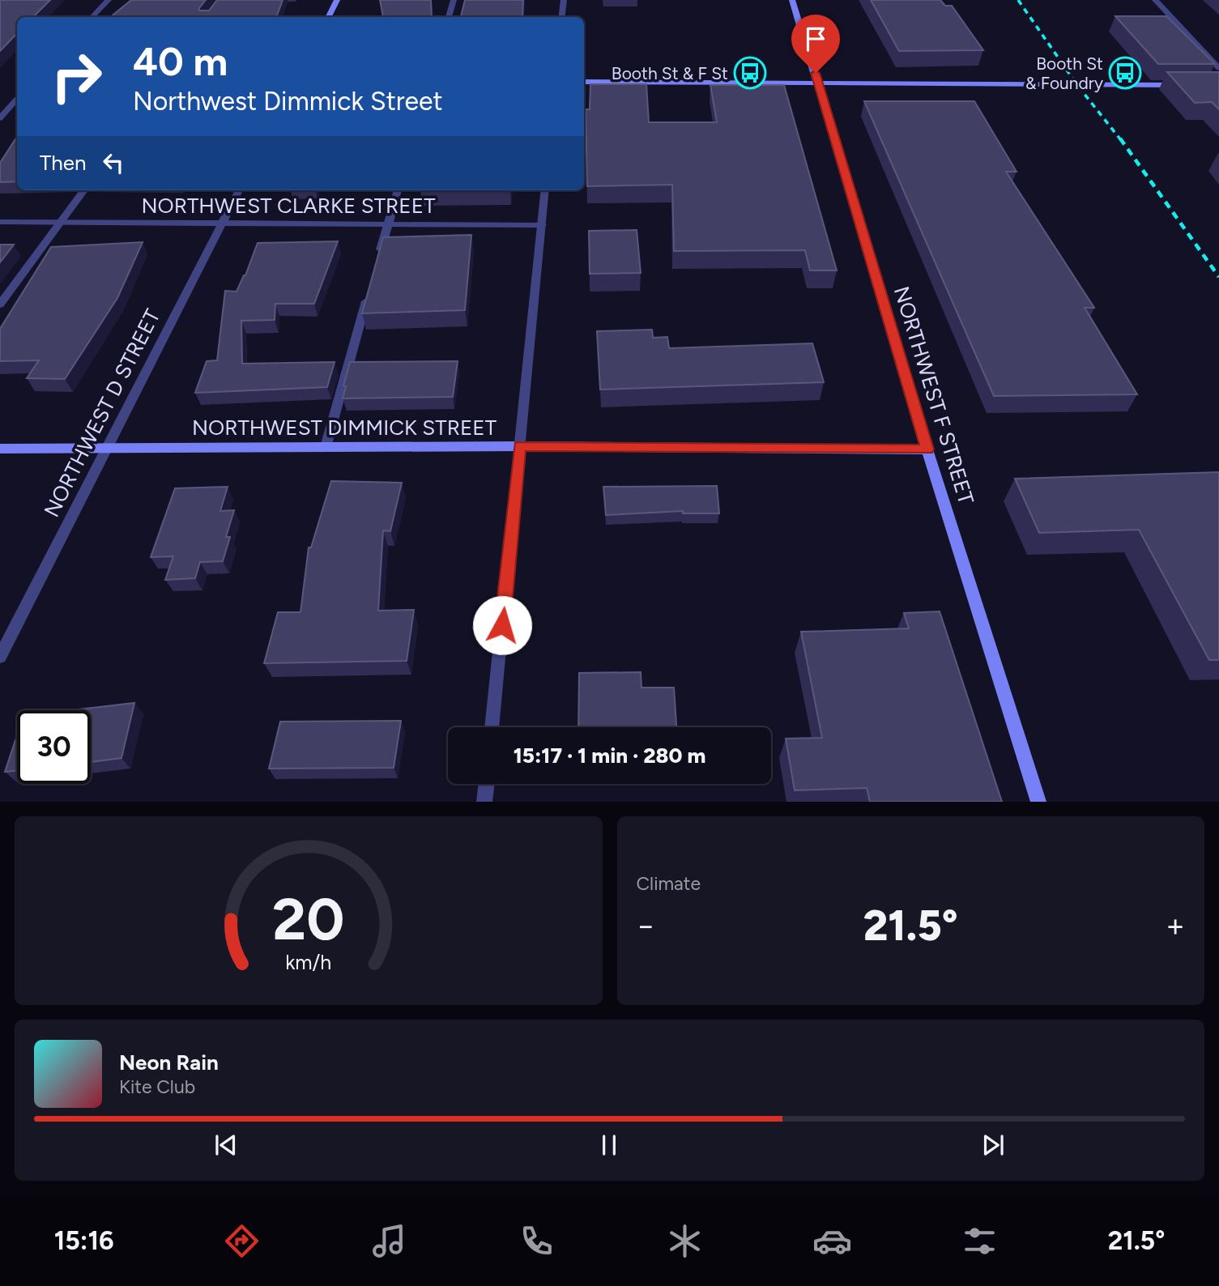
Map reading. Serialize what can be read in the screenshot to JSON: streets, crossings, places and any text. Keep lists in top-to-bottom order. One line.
{"streets":{"main road":["NORTHWEST F STREET","NORTHWEST DIMMICK STREET"],"street":["NORTHWEST CLARKE STREET","NORTHWEST D STREET"]},"crossings":[["NORTHWEST CLARKE STREET","NORTHWEST D STREET"],["NORTHWEST F STREET","NORTHWEST DIMMICK STREET"],["NORTHWEST D STREET","NORTHWEST DIMMICK STREET"]],"places":{"bus stop":["Booth St & F St","Booth St & Foundry"]},"page":{"turn":["40 m","Northwest Dimmick Street"],"then":"Then","limit":"30","trip":"15:17 · 1 min · 280 m","tile":"Climate","heat":["−","21.5°","+"],"song":["Neon Rain","Kite Club"],"tabs":["15:16","21.5°"],"gauge":["20","km/h"]}}
